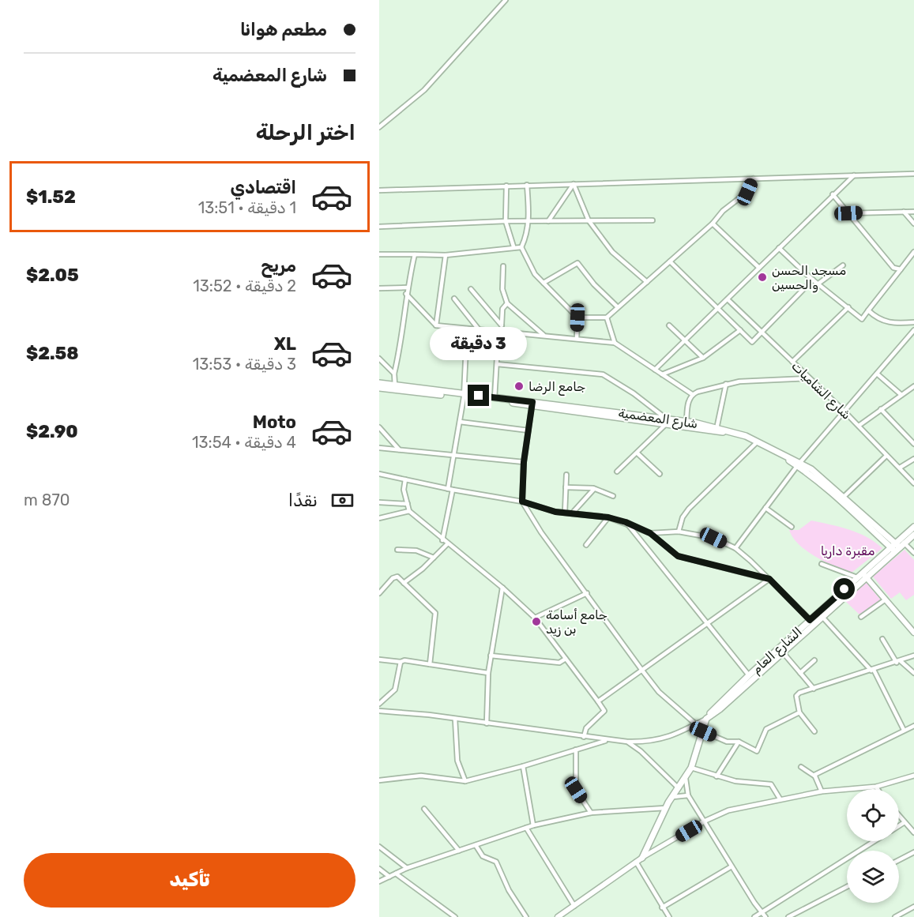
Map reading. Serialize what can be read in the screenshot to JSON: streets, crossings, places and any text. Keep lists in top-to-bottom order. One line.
{"streets":{"main road":["شارع المعضمية","الشارع العام"],"street":["شارع الشاميات"]},"crossings":[["شارع المعضمية","الشارع العام"]],"parks":["مقبرة داريا"],"places":["مسجد الحسن والحسين","جامع الرضا","جامع أسامة بن زيد"],"page":{"banner":["مطعم هوانا","شارع المعضمية"],"heading":"اختر الرحلة","list":[{"name":"اقتصادي","note":"1 دقيقة · 13:51","value":"$1.52"},{"name":"مريح","note":"2 دقيقة · 13:52","value":"$2.05"},{"name":"XL","note":"3 دقيقة · 13:53","value":"$2.58"},{"name":"Moto","note":"4 دقيقة · 13:54","value":"$2.90"}],"bubble":"3 دقيقة","pay":["نقدًا","870 m"],"buttons":"تأكيد"}}
